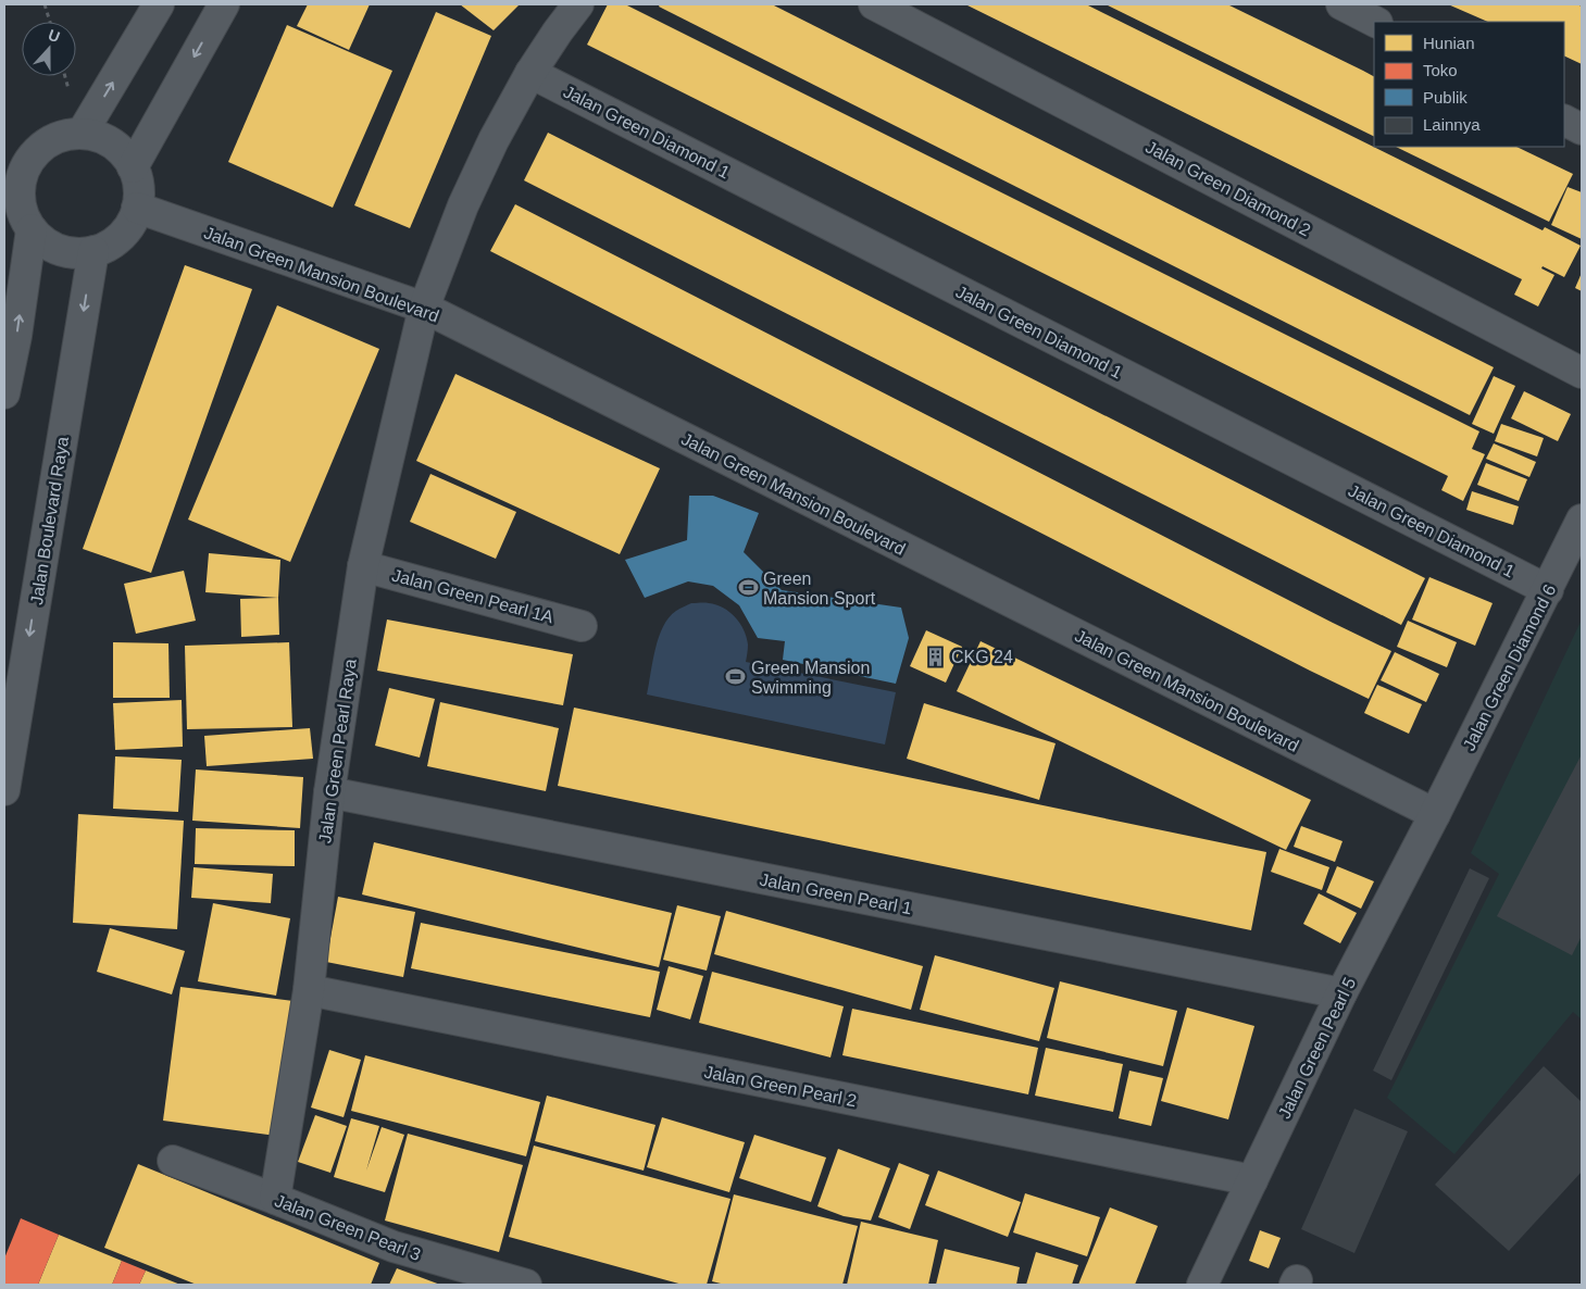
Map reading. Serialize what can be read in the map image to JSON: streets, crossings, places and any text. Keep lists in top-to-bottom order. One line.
{"streets":{"street":["Jalan Green Diamond 1","Jalan Green Diamond 2","Jalan Green Mansion Boulevard","Jalan Boulevard Raya","Jalan Green Pearl 1A","Jalan Green Diamond 6","Jalan Green Pearl Raya","Jalan Green Pearl 1","Jalan Green Pearl 5","Jalan Green Pearl 2","Jalan Green Pearl 3"]},"crossings":[["Jalan Green Diamond 1","Jalan Green Diamond 6"],["Jalan Green Diamond 1","Jalan Green Pearl Raya"],["Jalan Green Mansion Boulevard","Jalan Boulevard Raya"],["Jalan Green Mansion Boulevard","Jalan Green Diamond 6"],["Jalan Green Mansion Boulevard","Jalan Green Pearl Raya"],["Jalan Green Mansion Boulevard","Jalan Green Pearl 5"],["Jalan Green Pearl 1A","Jalan Green Pearl Raya"],["Jalan Green Diamond 6","Jalan Green Pearl 5"],["Jalan Green Pearl Raya","Jalan Green Pearl 1"],["Jalan Green Pearl Raya","Jalan Green Pearl 2"],["Jalan Green Pearl Raya","Jalan Green Pearl 3"],["Jalan Green Pearl 1","Jalan Green Pearl 5"],["Jalan Green Pearl 5","Jalan Green Pearl 2"]],"one_way":["Jalan Boulevard Raya"],"places":{"sports":["Green Mansion Sport","Green Mansion Swimming"],"building":["CKG 24"]},"legend":["Hunian","Toko","Publik","Lainnya"],"north":"top"}
